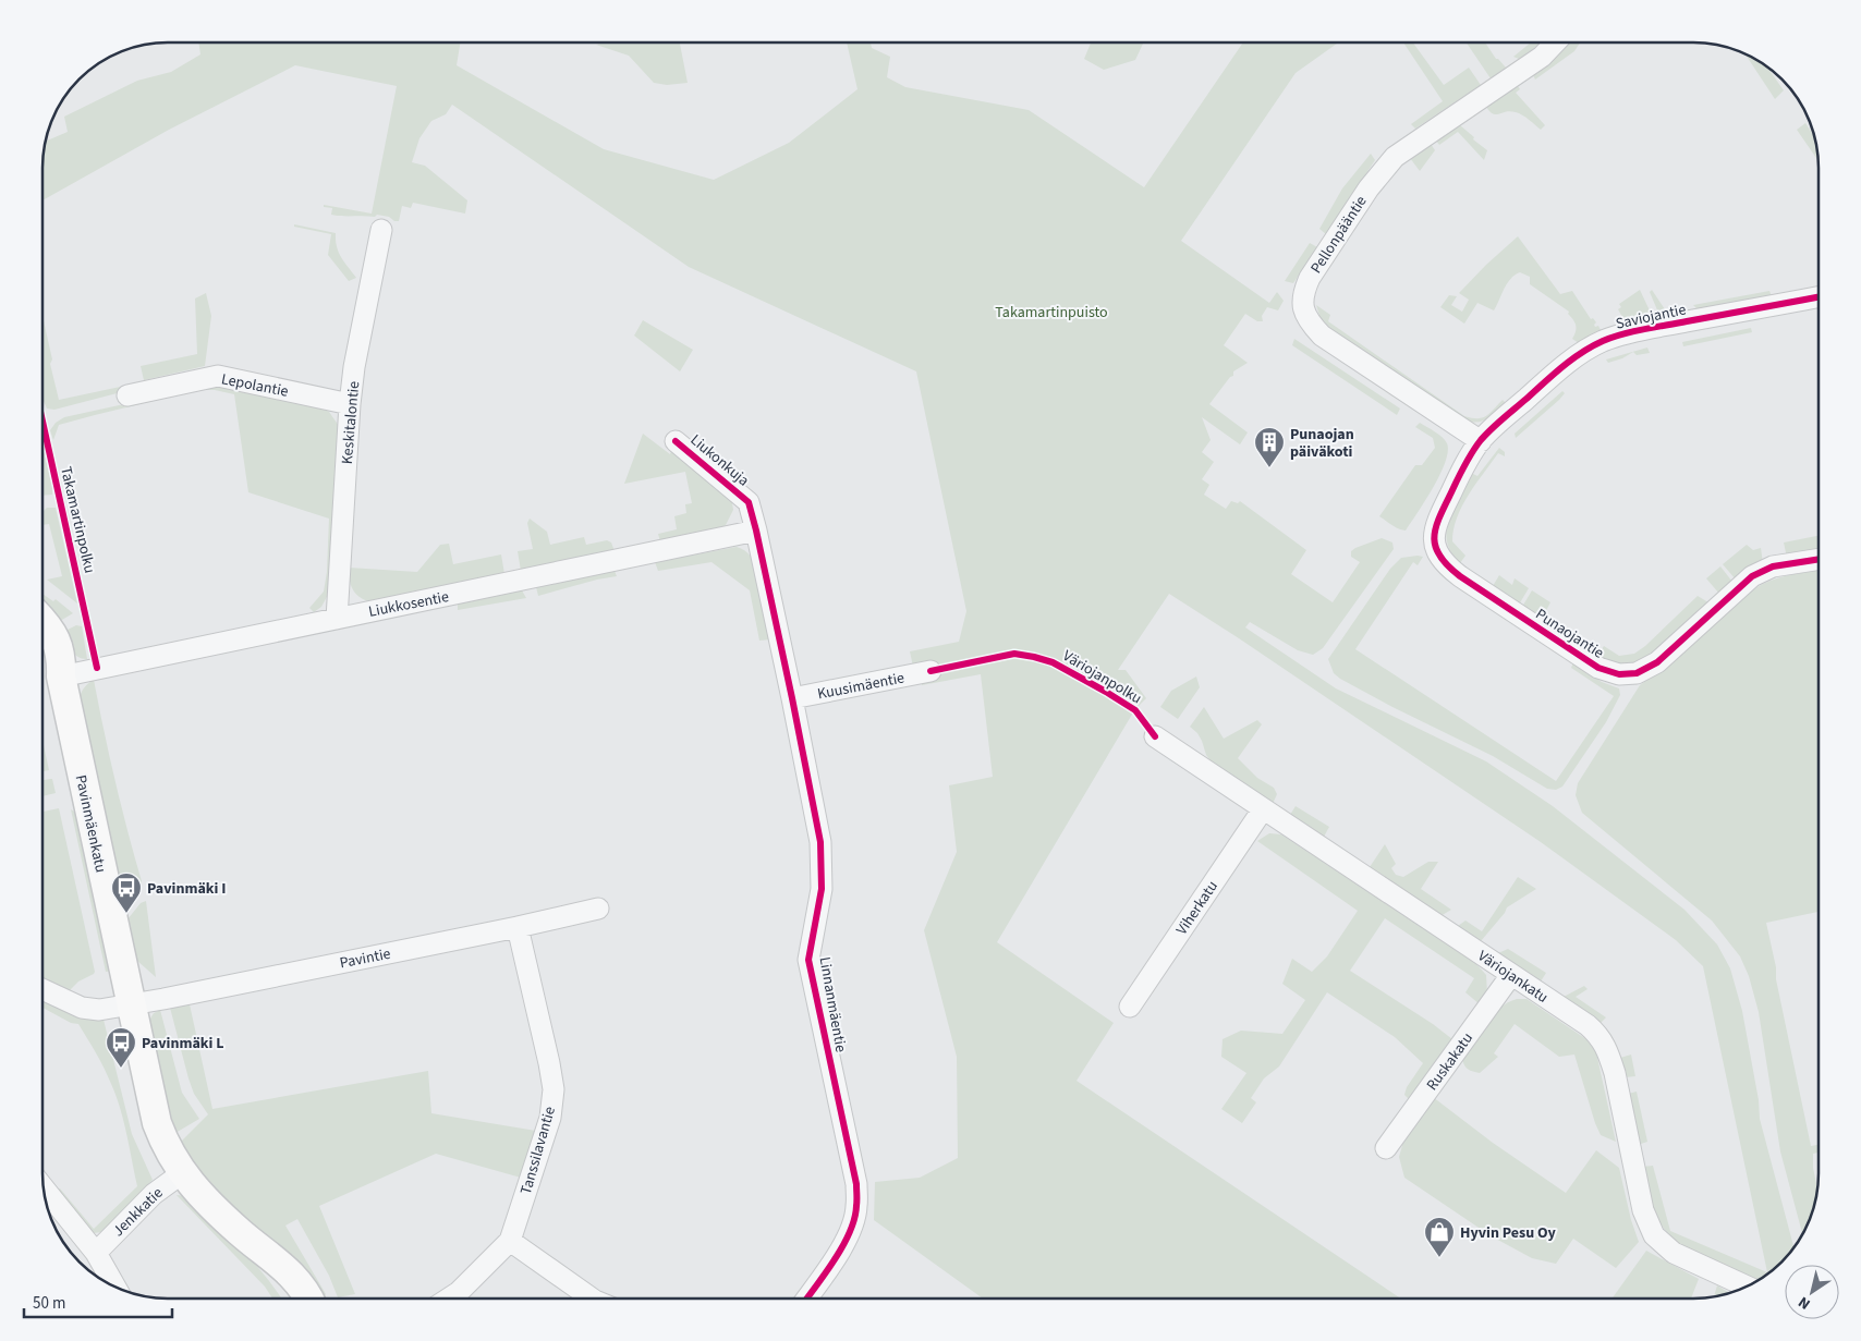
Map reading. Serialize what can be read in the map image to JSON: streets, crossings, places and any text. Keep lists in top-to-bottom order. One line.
{"streets":{"street":["Pellonpääntie","Saviojantie","Lepolantie","Keskitalontie","Liukonkuja","Liukkosentie","Punaojantie","Kuusimäentie","Pavinmäenkatu","Viherkatu","Pavintie","Väriojankatu","Linnanmäentie","Ruskakatu","Tanssilavantie","Jenkkatie"],"cycle path":["Takamartinpolku","Väriojanpolku"]},"crossings":[["Pellonpääntie","Saviojantie"],["Pellonpääntie","Punaojantie"],["Saviojantie","Punaojantie"],["Lepolantie","Keskitalontie"],["Keskitalontie","Liukkosentie"],["Liukonkuja","Liukkosentie"],["Liukonkuja","Linnanmäentie"],["Liukkosentie","Pavinmäenkatu"],["Liukkosentie","Linnanmäentie"],["Kuusimäentie","Linnanmäentie"],["Pavinmäenkatu","Pavintie"],["Pavinmäenkatu","Jenkkatie"],["Viherkatu","Väriojankatu"],["Pavintie","Tanssilavantie"],["Väriojankatu","Ruskakatu"]],"parks":["Takamartinpuisto"],"places":{"building":["Punaojan päiväkoti"],"bus stop":["Pavinmäki I","Pavinmäki L"],"shop":["Hyvin Pesu Oy"]},"scale_bar":"50 m","north":"bottom left"}
